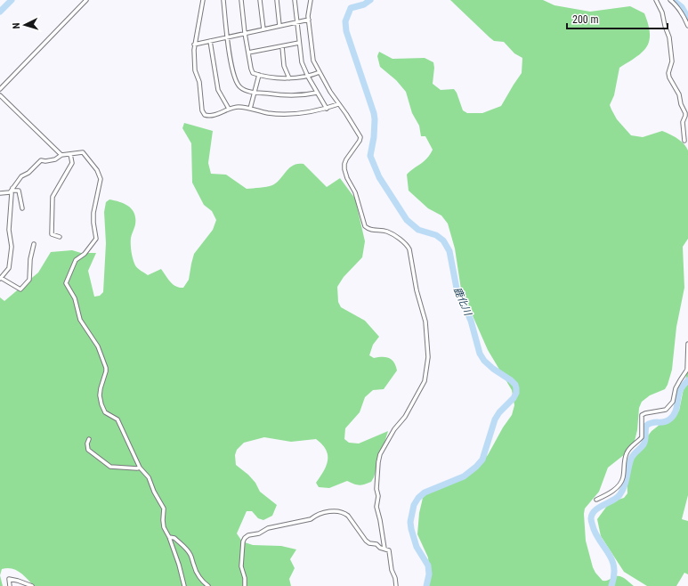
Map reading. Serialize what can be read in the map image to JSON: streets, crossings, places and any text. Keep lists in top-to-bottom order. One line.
{"water":["鹿化川"],"scale_bar":"200 m","north":"left"}
